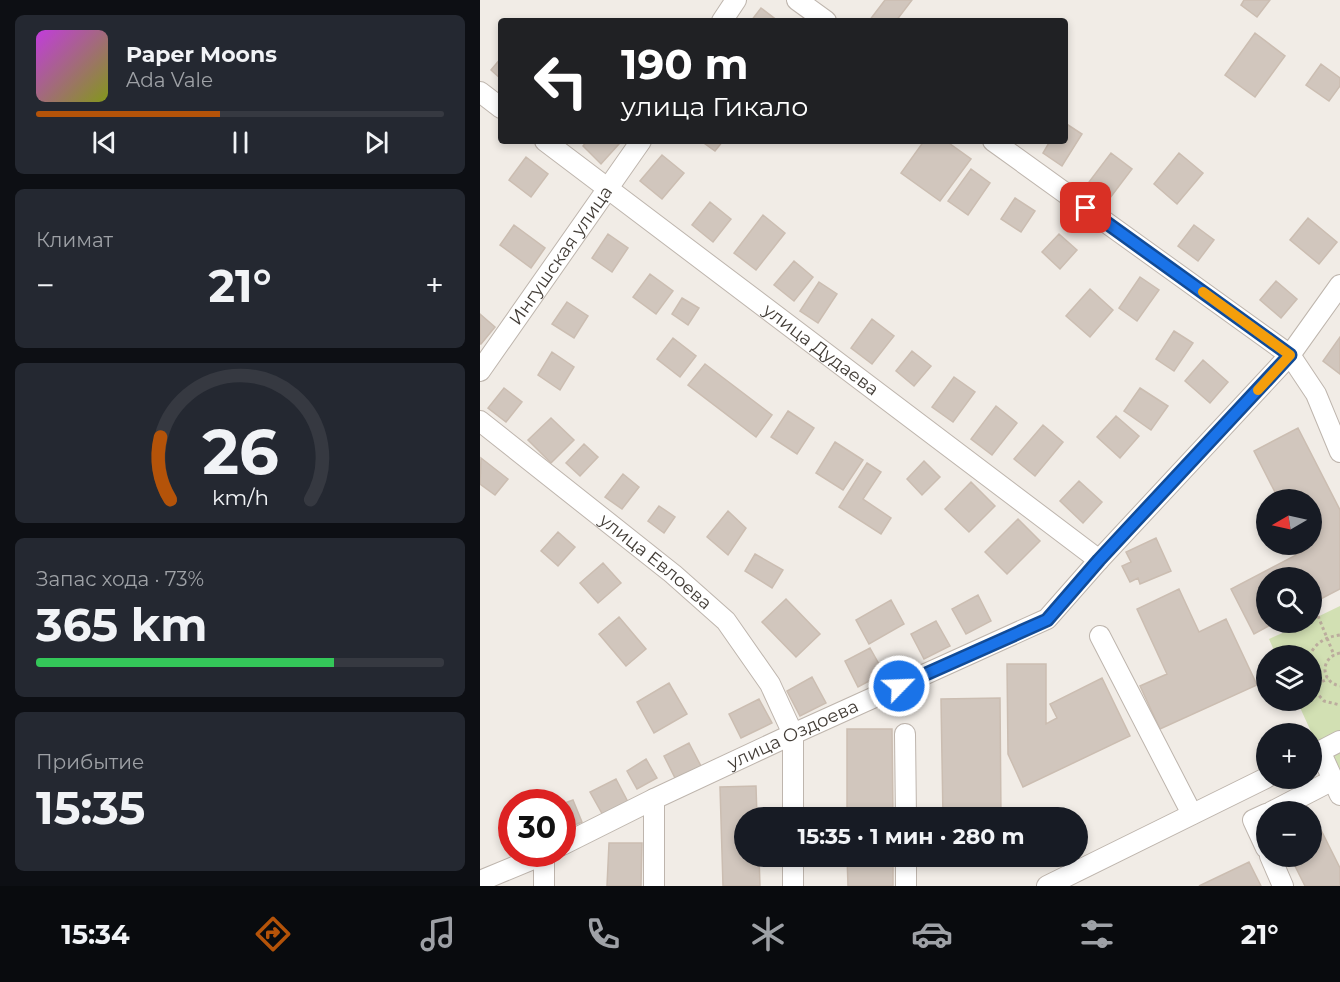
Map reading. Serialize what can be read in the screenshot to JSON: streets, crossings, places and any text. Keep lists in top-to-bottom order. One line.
{"streets":{"street":["Ингушская улица","улица Дудаева","улица Евлоева","улица Оздоева"]},"crossings":[["Ингушская улица","улица Дудаева"],["улица Дудаева","улица Оздоева"],["улица Евлоева","улица Оздоева"]],"north":"left","page":{"turn":["190 m","улица Гикало"],"song":["Paper Moons","Ada Vale"],"tile":["Климат",["Запас хода · 73%","365 km"],["Прибытие","15:35"]],"heat":["−","21°","+"],"map_buttons":["+","−"],"limit":"30","trip":"15:35 · 1 мин · 280 m","tabs":["15:34","21°"],"gauge":["26","km/h"]}}
